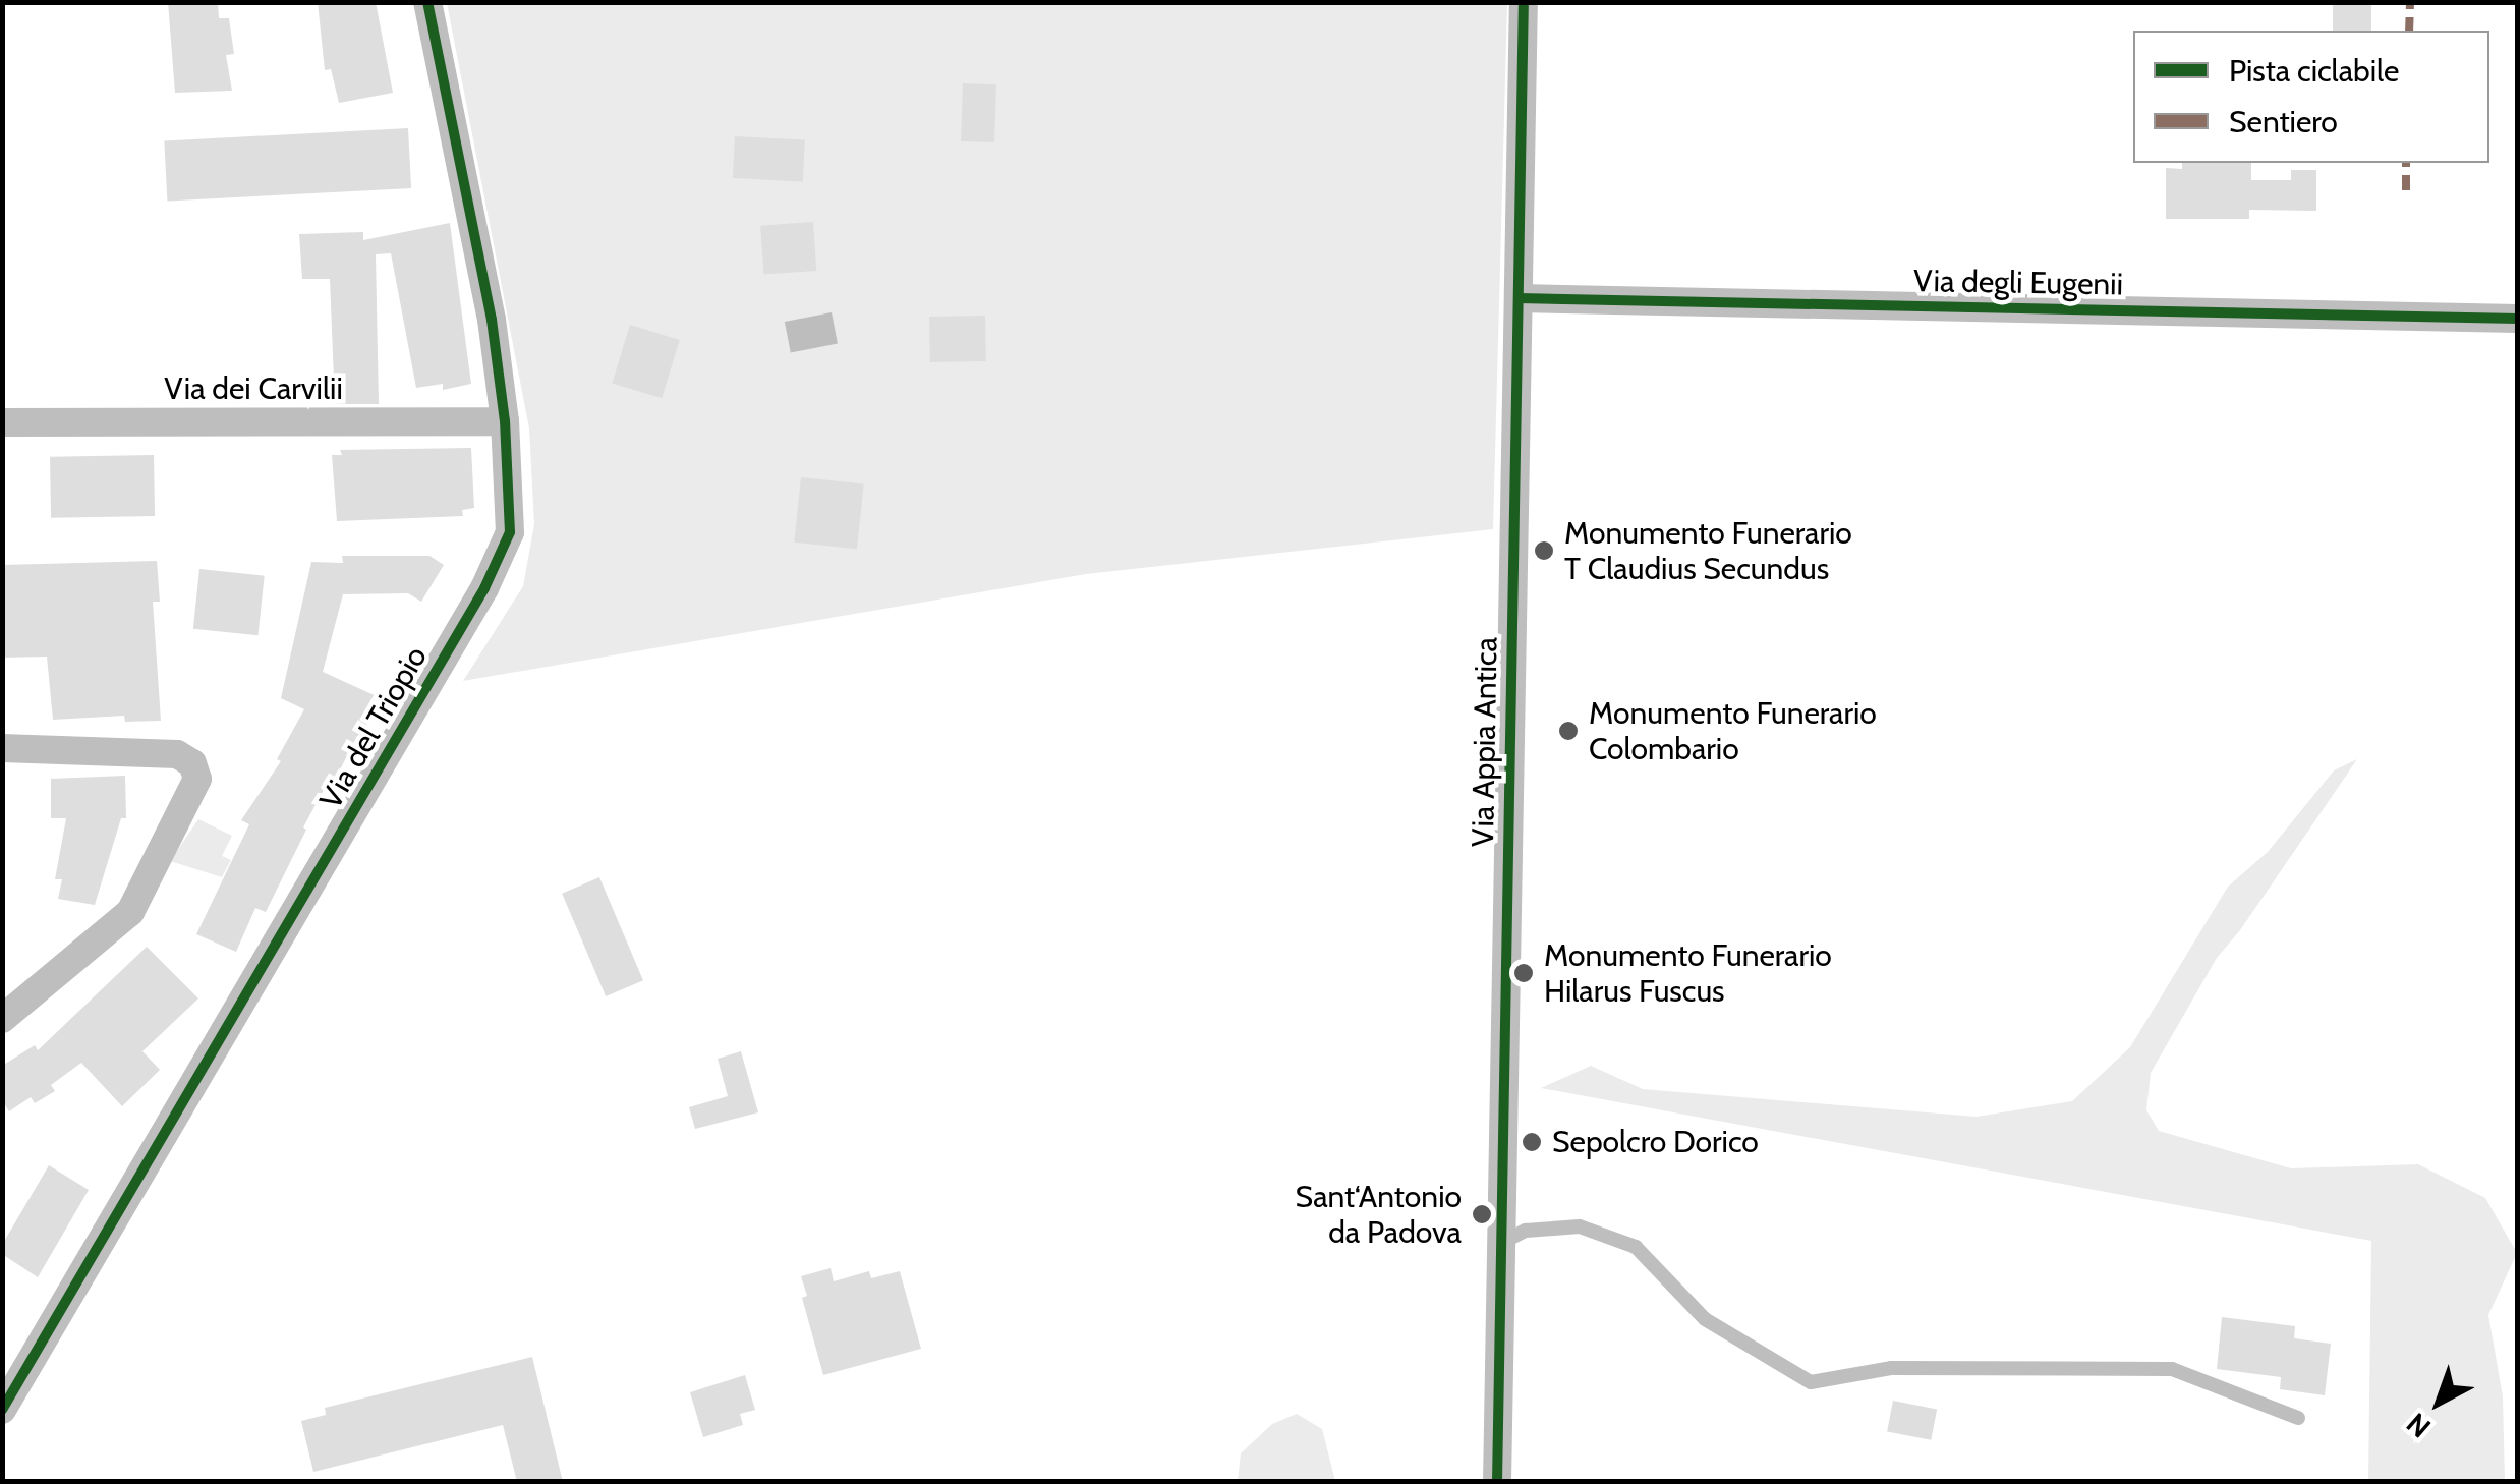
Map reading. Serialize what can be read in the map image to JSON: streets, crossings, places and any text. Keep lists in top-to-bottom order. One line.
{"streets":{"street":["Via degli Eugenii","Via dei Carvilii","Via del Triopio","Via Appia Antica"]},"crossings":[["Via degli Eugenii","Via Appia Antica"],["Via dei Carvilii","Via del Triopio"]],"places":["Monumento Funerario T Claudius Secundus","Monumento Funerario Colombario","Monumento Funerario Hilarus Fuscus","Sepolcro Dorico","Sant‘Antonio da Padova"],"legend":["Pista ciclabile","Sentiero"],"north":"bottom left"}
